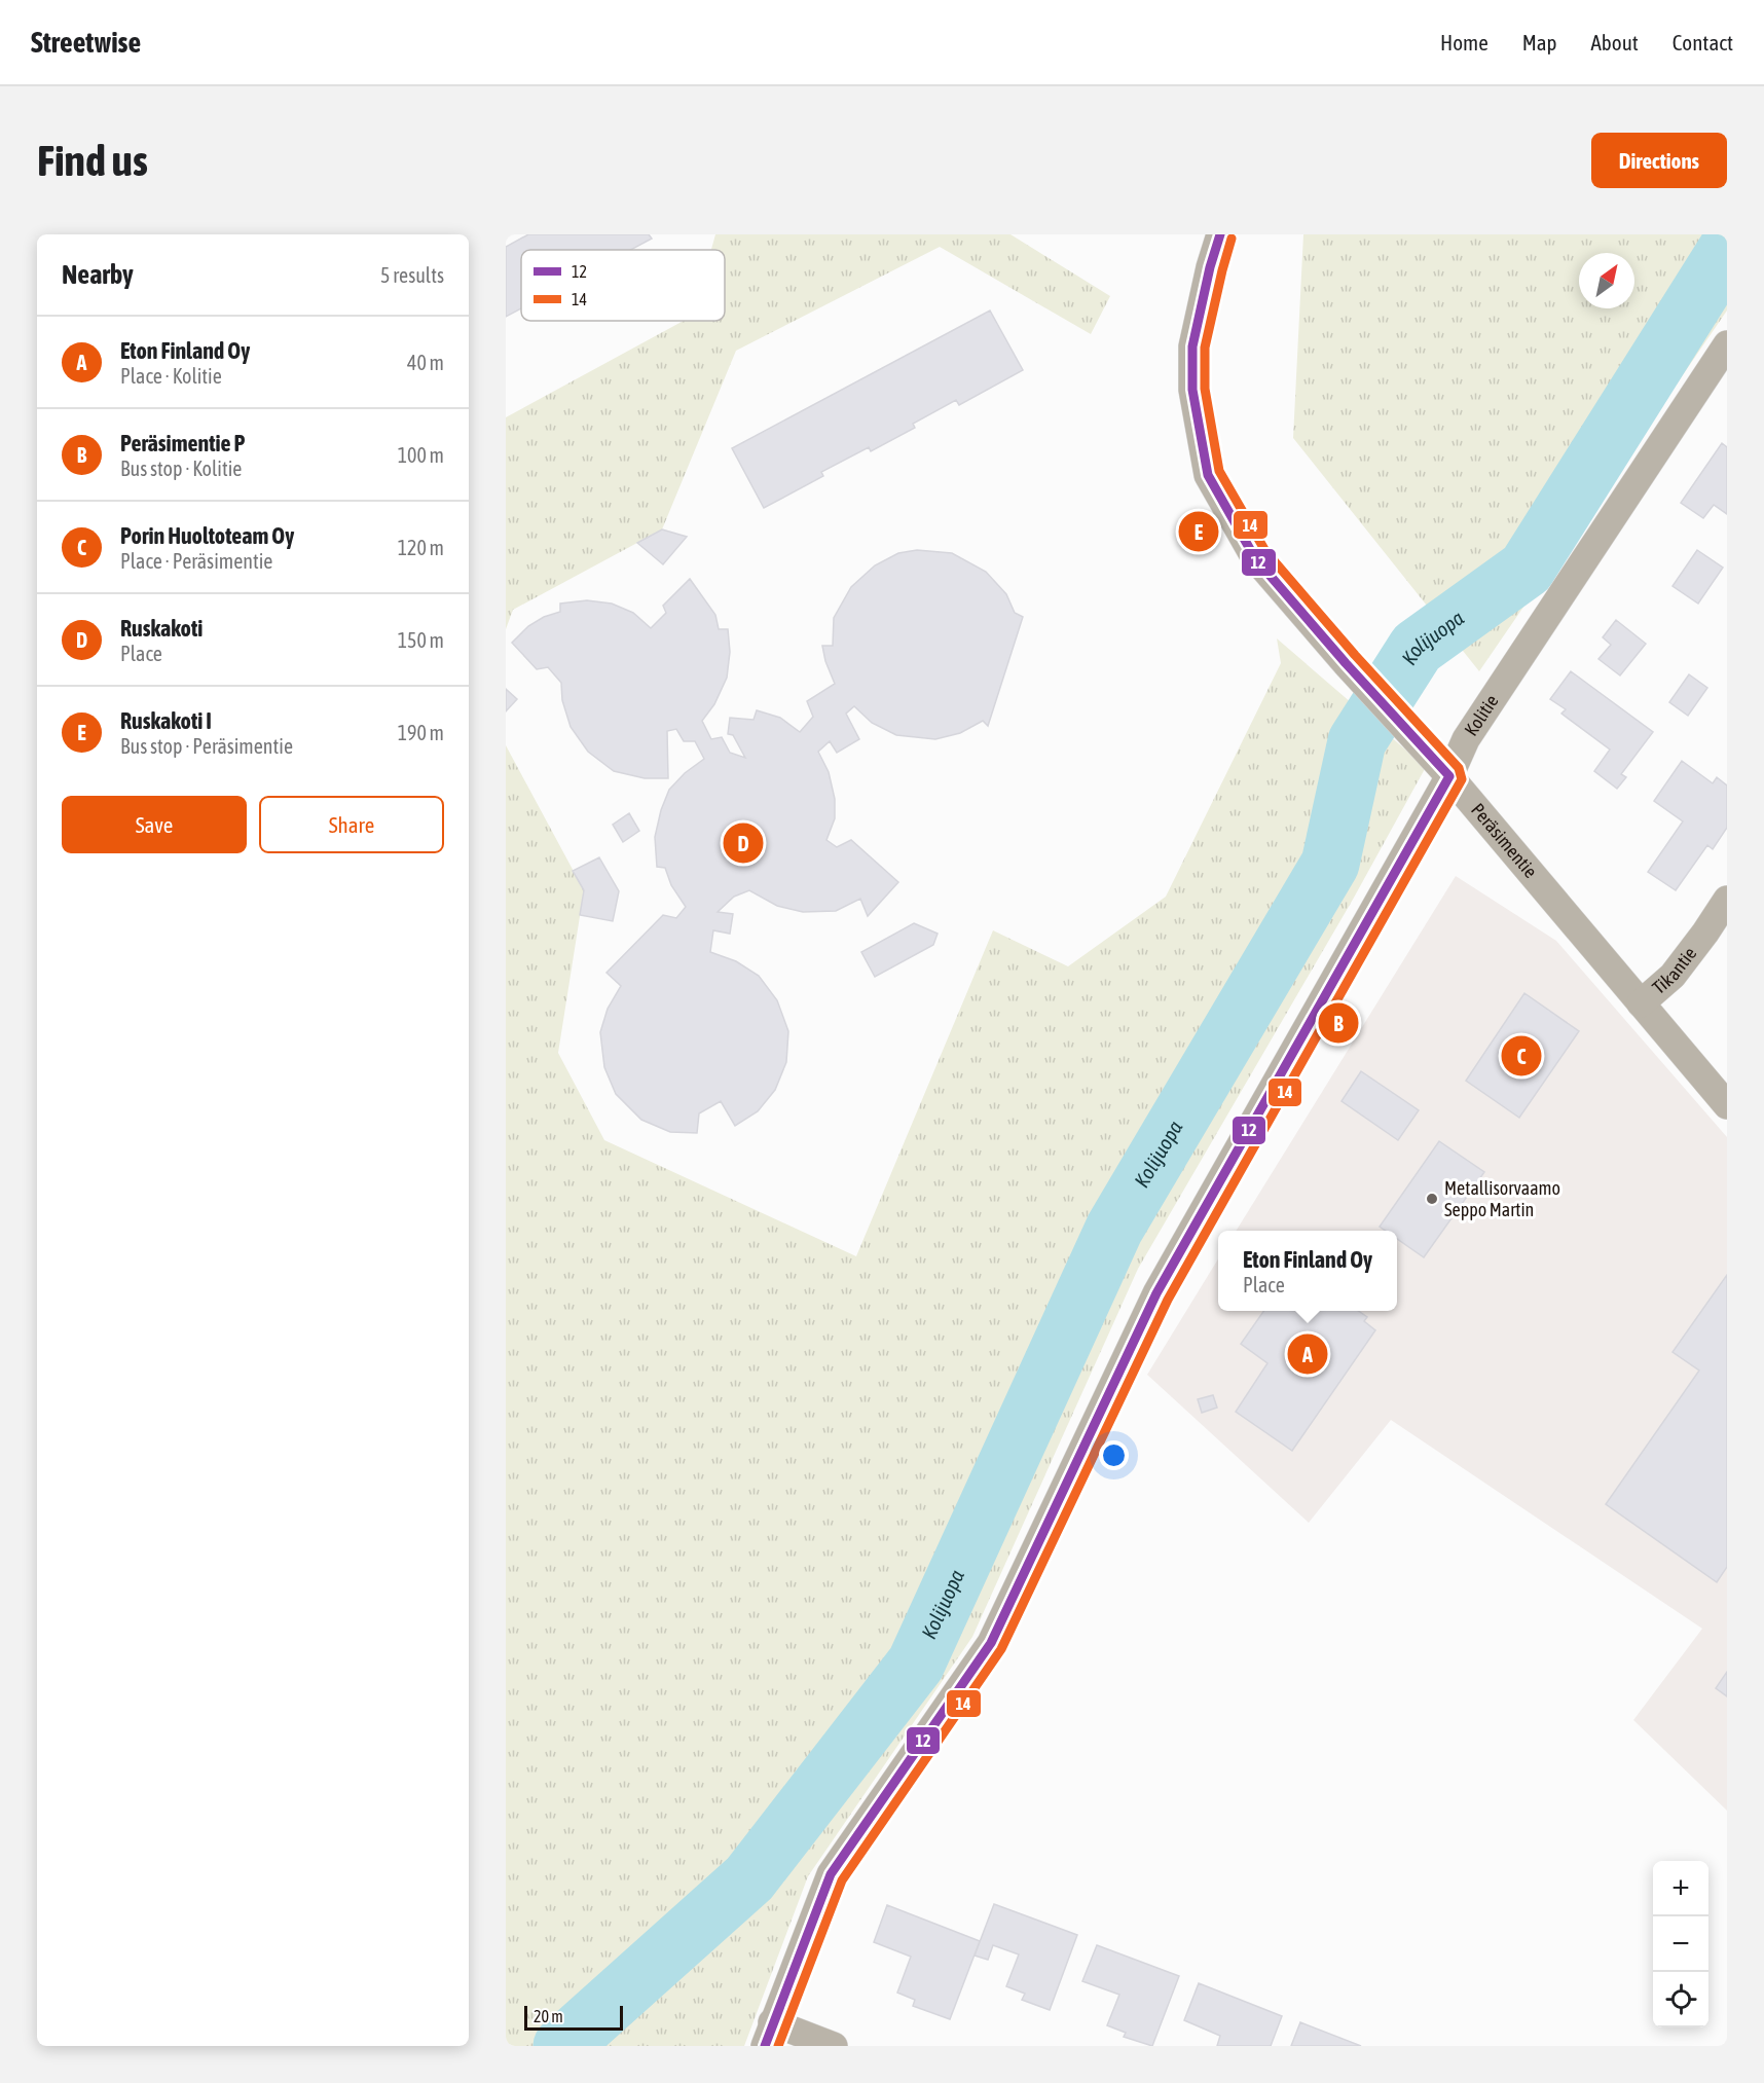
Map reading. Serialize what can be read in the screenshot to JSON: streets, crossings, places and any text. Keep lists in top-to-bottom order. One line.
{"streets":{"street":["Kolitie","Peräsimentie","Tikantie"]},"crossings":[["Kolitie","Peräsimentie"],["Peräsimentie","Tikantie"]],"water":["Kolijuopa"],"places":["Metallisorvaamo Seppo Martin"],"lines":["transit line 12","transit line 14"],"legend":["12","14"],"scale_bar":"20 m","north":"top right","page":{"header":"Streetwise","nav":["Home","Map","About","Contact"],"buttons":["Directions",["Save","Share"]],"title":"Find us","heading":["Nearby","5 results"],"list":[{"mark":"A","name":"Eton Finland Oy","note":"Place · Kolitie","value":"40 m"},{"mark":"B","name":"Peräsimentie P","note":"Bus stop · Kolitie","value":"100 m"},{"mark":"C","name":"Porin Huoltoteam Oy","note":"Place · Peräsimentie","value":"120 m"},{"mark":"D","name":"Ruskakoti","note":"Place","value":"150 m"},{"mark":"E","name":"Ruskakoti I","note":"Bus stop · Peräsimentie","value":"190 m"}],"pins":["E","D","B","C","A"],"popup":["Eton Finland Oy","Place"],"map_buttons":["+","−"],"scale":"20 m"}}
